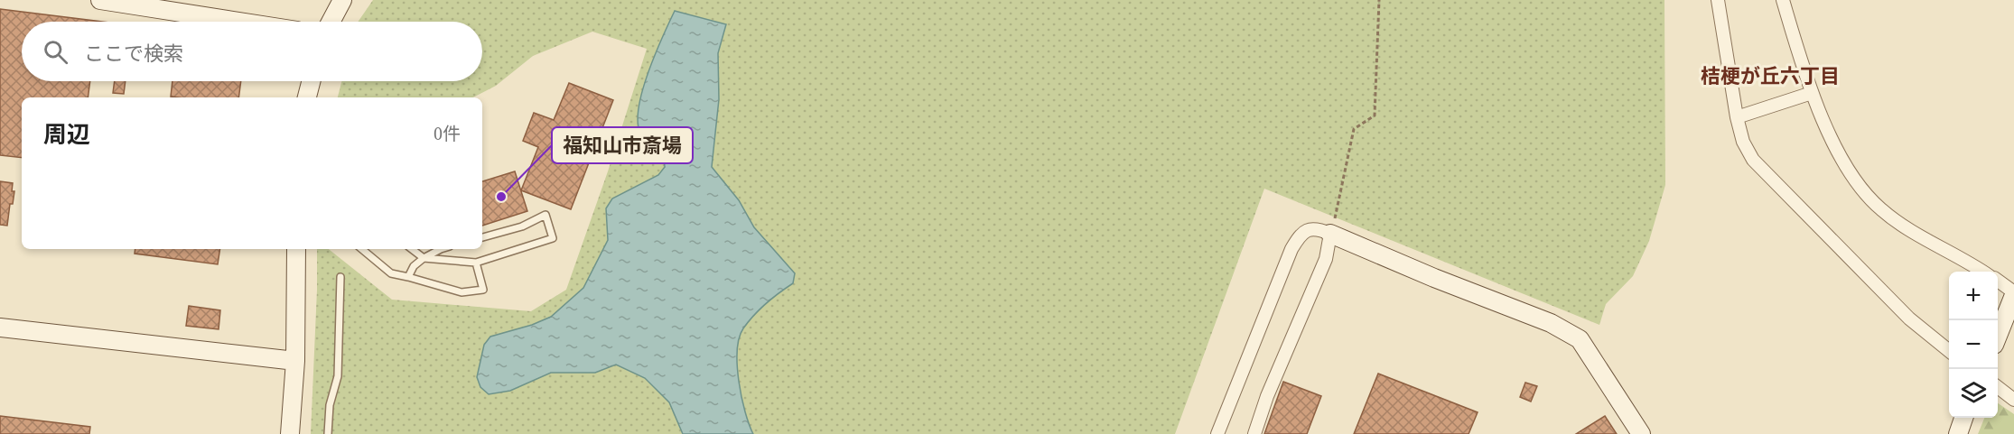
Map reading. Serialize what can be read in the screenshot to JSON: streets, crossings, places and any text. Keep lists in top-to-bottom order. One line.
{"districts":["桔梗が丘六丁目"],"places":["福知山市斎場"],"page":{"search":"ここで検索","heading":["周辺","0件"],"map_buttons":["+","−"]}}
